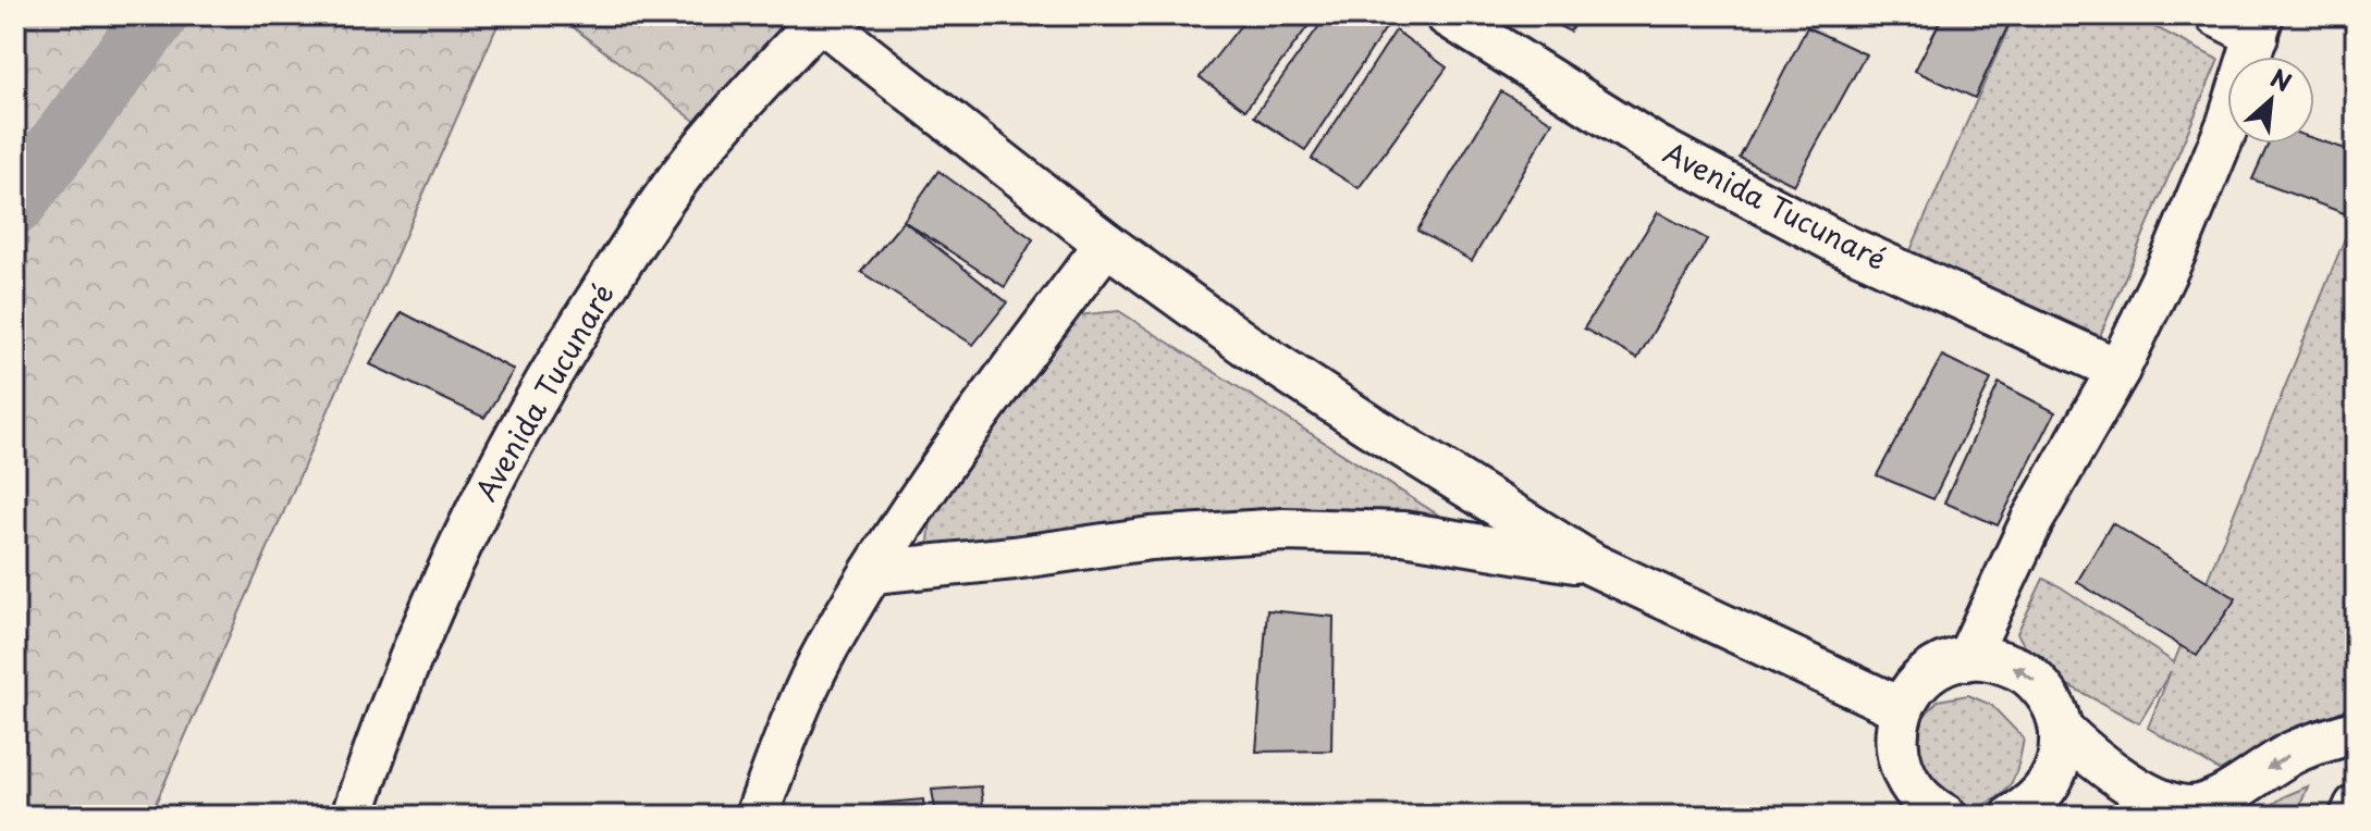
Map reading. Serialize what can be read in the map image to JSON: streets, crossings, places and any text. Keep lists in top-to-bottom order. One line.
{"streets":{"street":["Avenida Tucunaré"]},"north":"top right"}
